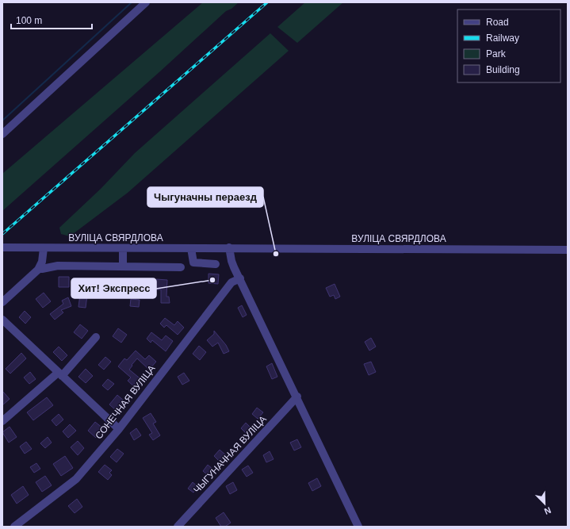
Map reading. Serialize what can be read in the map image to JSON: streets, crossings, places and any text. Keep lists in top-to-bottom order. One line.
{"streets":{"street":["ВУЛІЦА СВЯРДЛОВА","СОНЕЧНАЯ ВУЛІЦА","ЧЫГУНАЧНАЯ ВУЛІЦА"]},"places":["Чыгуначны пераезд","Хит! Экспресс"],"legend":["Road","Railway","Park","Building"],"scale_bar":"100 m","north":"bottom right"}
